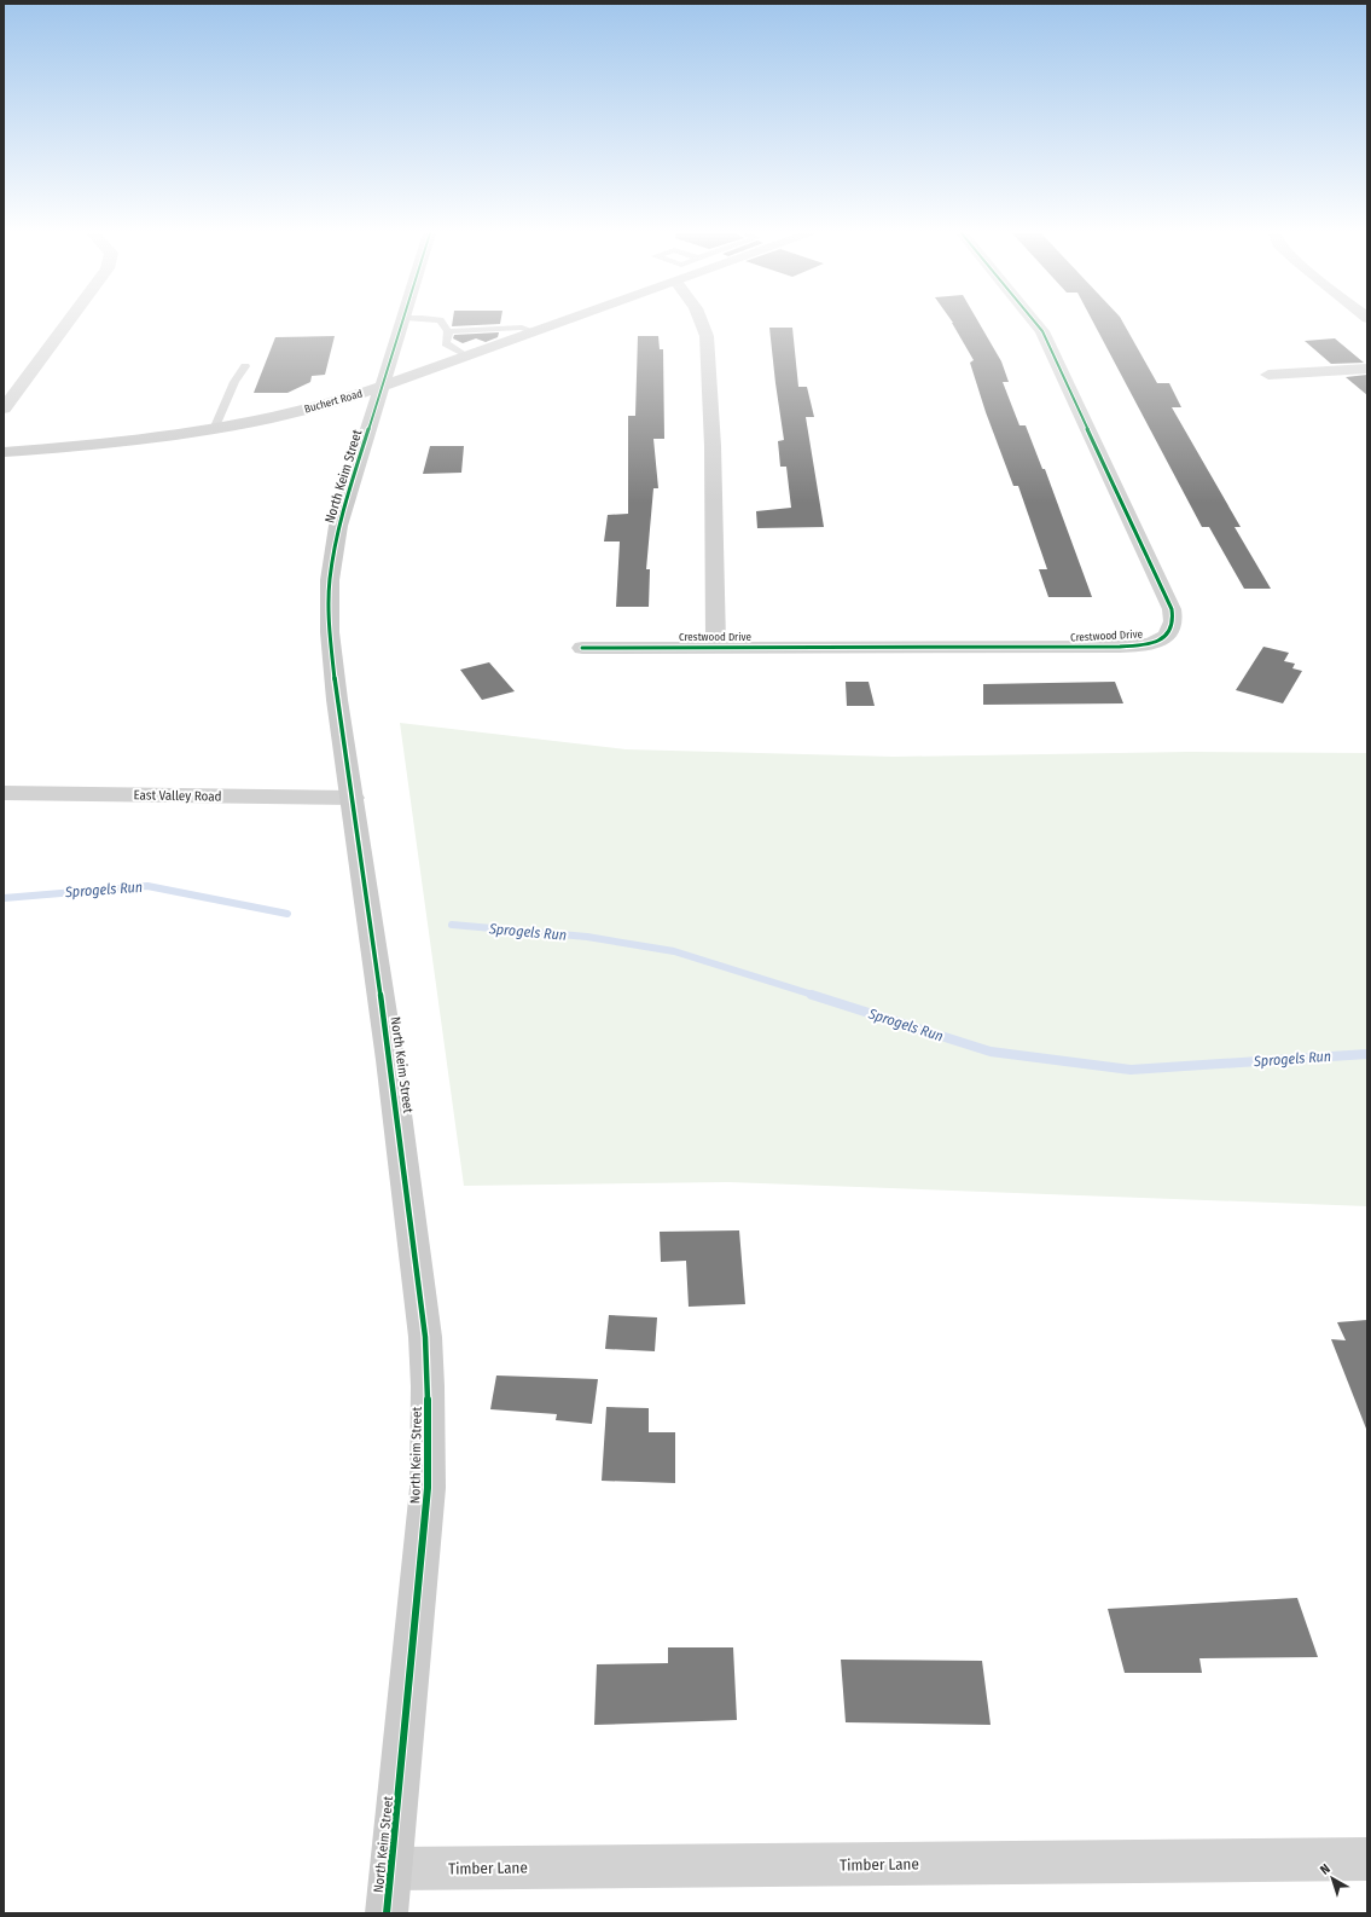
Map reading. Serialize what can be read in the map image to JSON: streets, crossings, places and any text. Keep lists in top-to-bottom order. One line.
{"streets":{"street":["Buchert Road","North Keim Street","Crestwood Drive","East Valley Road","Timber Lane"]},"crossings":[["Buchert Road","North Keim Street"],["North Keim Street","East Valley Road"],["North Keim Street","Timber Lane"]],"water":["Sprogels Run"],"north":"top left"}
